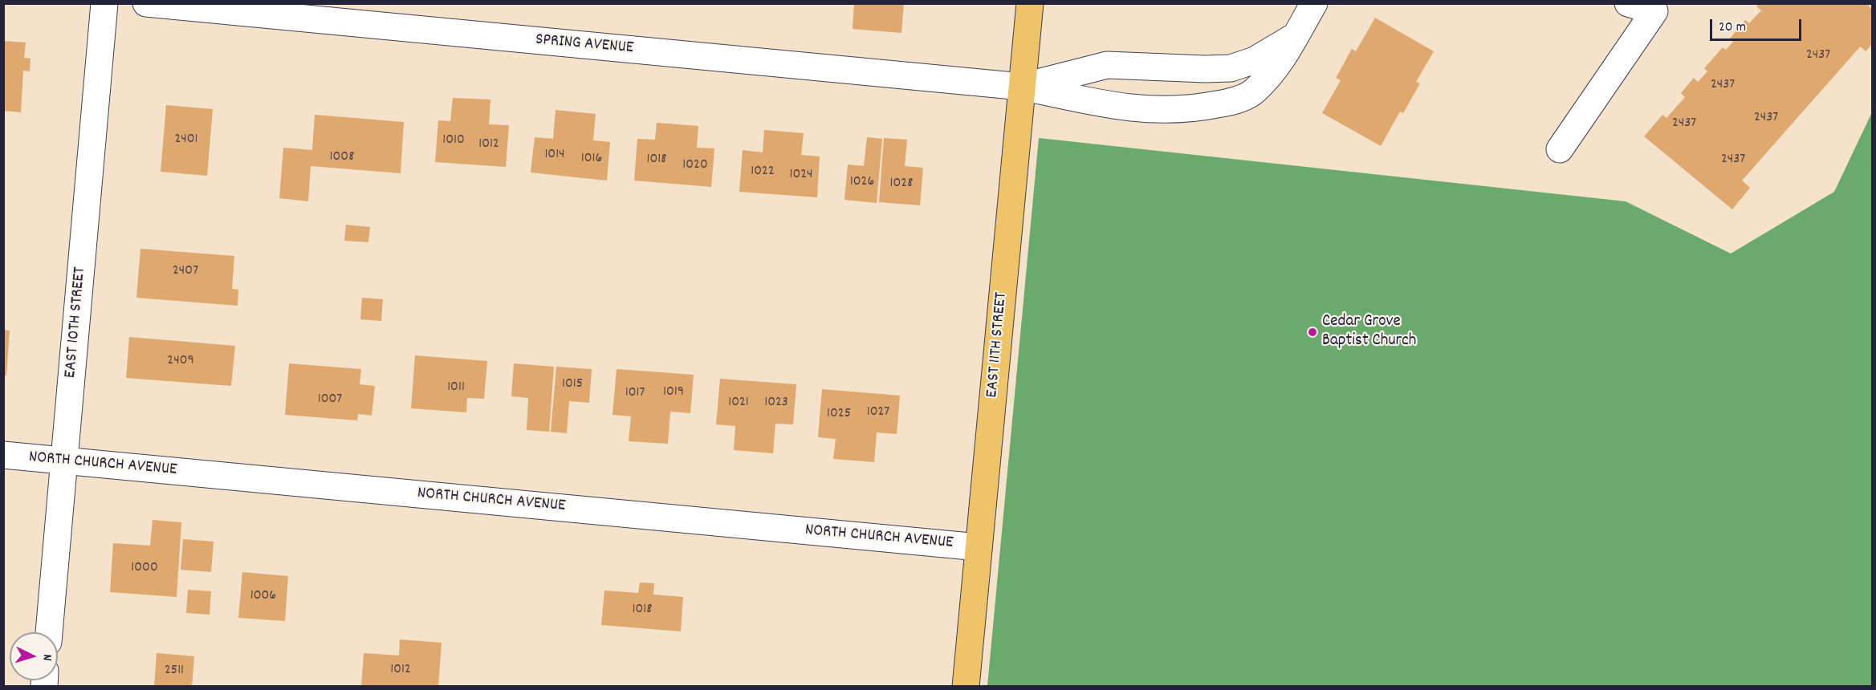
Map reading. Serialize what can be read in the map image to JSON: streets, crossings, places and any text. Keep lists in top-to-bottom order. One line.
{"streets":{"main road":["EAST 11TH STREET"],"street":["SPRING AVENUE","EAST 10TH STREET","NORTH CHURCH AVENUE"]},"crossings":[["SPRING AVENUE","EAST 11TH STREET"],["EAST 10TH STREET","NORTH CHURCH AVENUE"],["EAST 11TH STREET","NORTH CHURCH AVENUE"]],"places":["Cedar Grove Baptist Church"],"house_numbers":["2437","2437","2437","2437","2401","1010","1012","1014","1008","1016","1018","2437","1020","1022","1024","1026","1028","2407","2409","1015","1011","1019","1017","1007","1021","1023","1027","1025","1000","1006","1018","1012","2511"],"scale_bar":"20 m","north":"right"}
